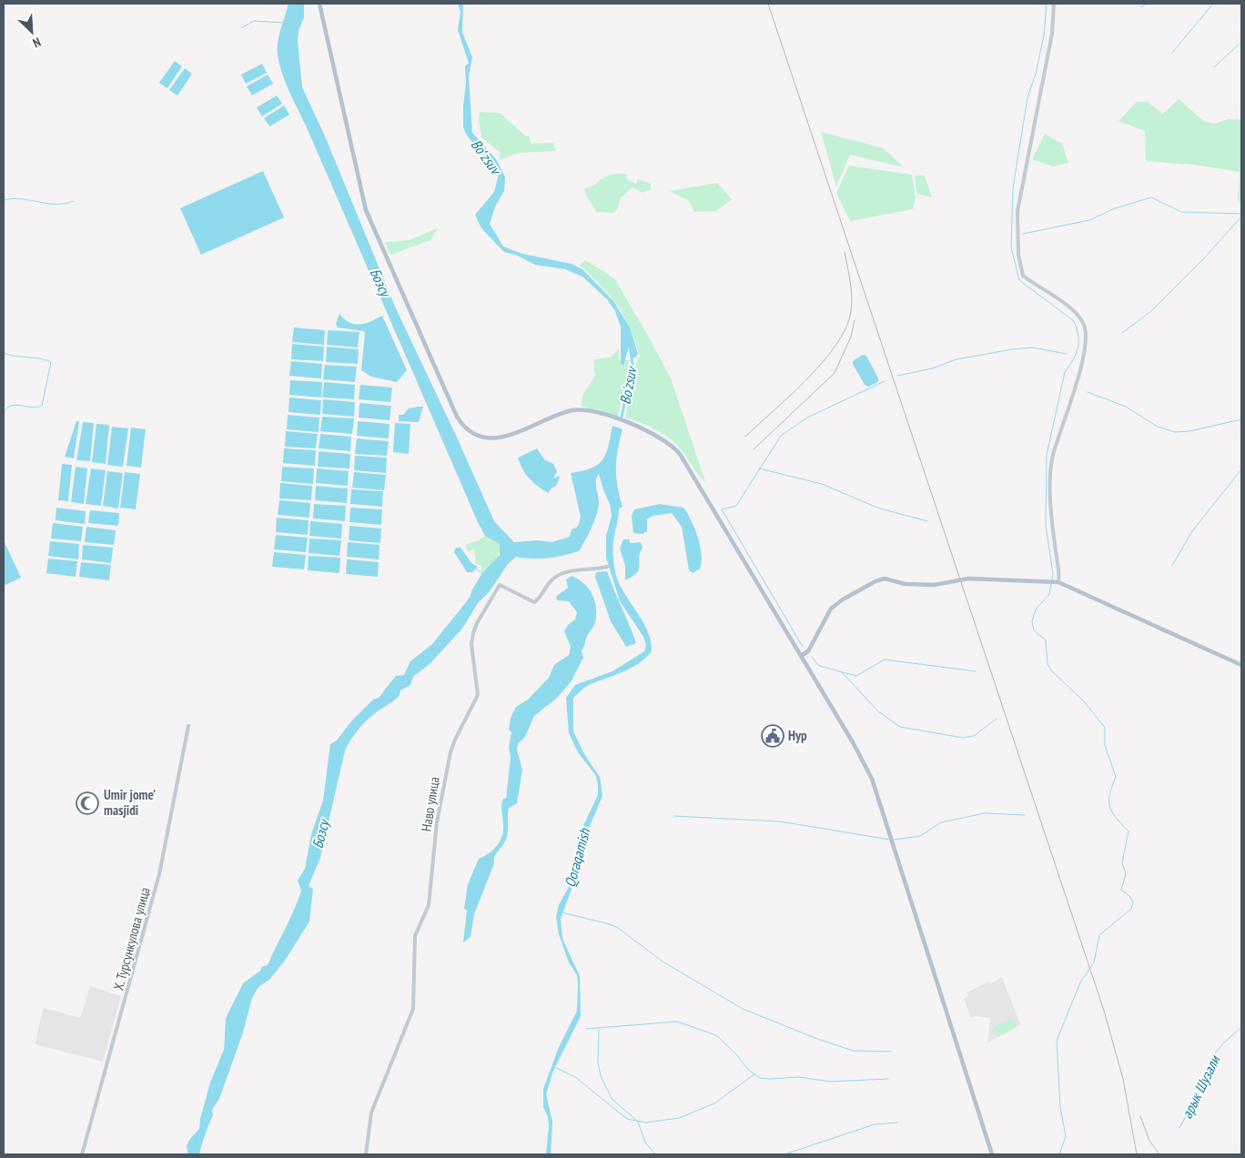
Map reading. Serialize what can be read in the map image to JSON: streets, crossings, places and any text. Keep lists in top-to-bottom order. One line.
{"streets":{"street":["Наво улица","Х. Турсункулова улица"]},"water":["Boʻzsuv","Бозсу","Bo'zsuv","Qoraqamish","арык Шузали"],"places":{"public building":["Нур"],"mosque":["Umir jome’ masjidi"]},"north":"bottom right"}
